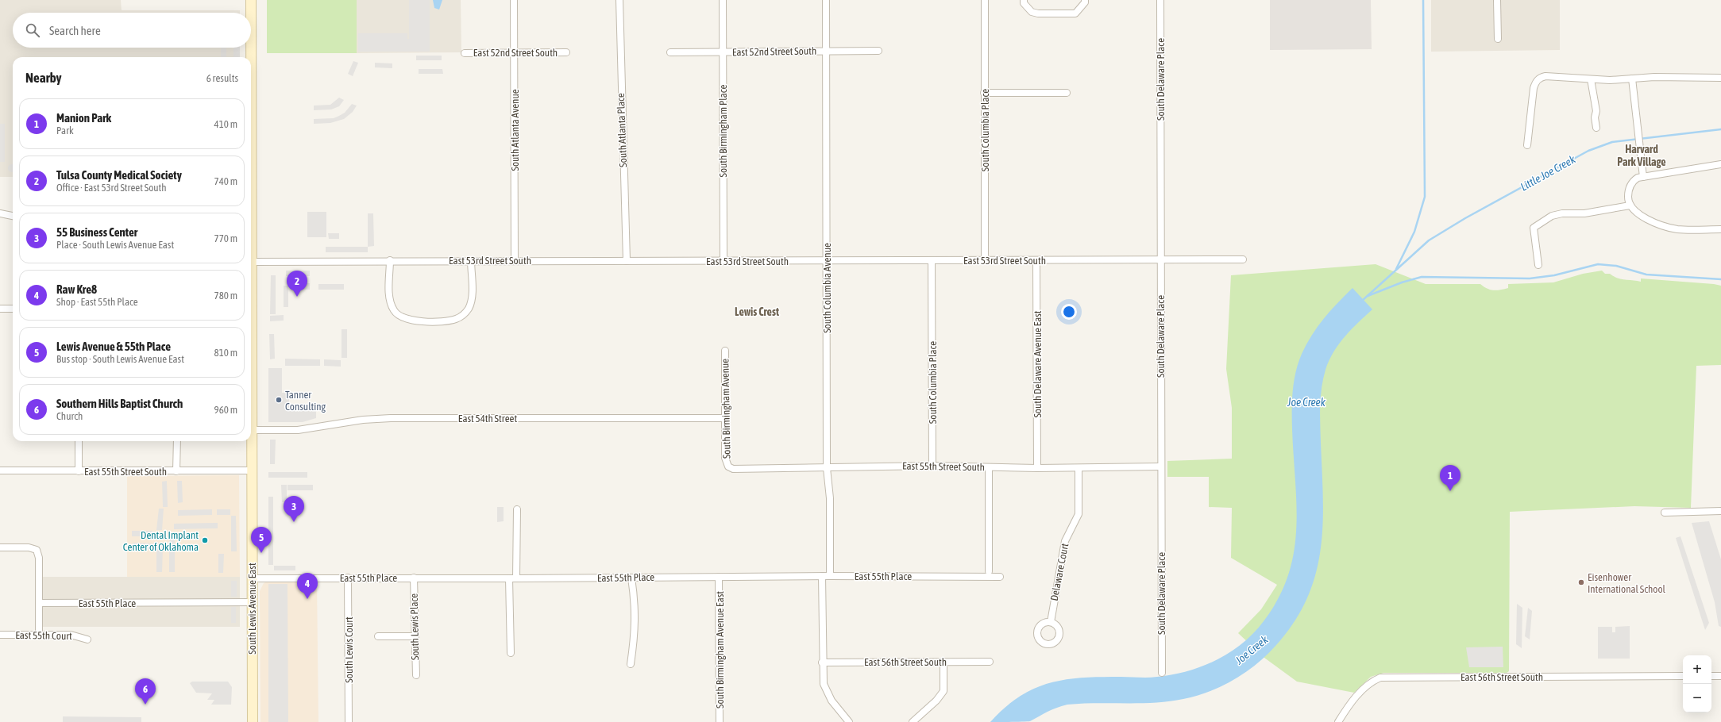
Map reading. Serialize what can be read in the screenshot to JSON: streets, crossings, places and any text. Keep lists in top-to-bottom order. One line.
{"streets":{"main road":["South Lewis Avenue East"],"street":["East 52nd Street South","South Delaware Place","South Atlanta Avenue","South Atlanta Place","South Columbia Place","South Birmingham Place","East 53rd Street South","South Columbia Avenue","South Delaware Avenue East","South Birmingham Avenue","East 54th Street","East 55th Street South","Delaware Court","East 55th Place","South Lewis Place","East 55th Court","South Lewis Court","South Birmingham Avenue East","East 56th Street South"]},"crossings":[["East 52nd Street South","South Atlanta Avenue"],["East 52nd Street South","South Birmingham Place"],["East 52nd Street South","South Columbia Avenue"],["South Delaware Place","East 53rd Street South"],["South Delaware Place","East 55th Street South"],["South Atlanta Avenue","East 53rd Street South"],["South Atlanta Place","East 53rd Street South"],["South Columbia Place","East 53rd Street South"],["South Columbia Place","East 55th Street South"],["South Birmingham Place","East 53rd Street South"],["East 53rd Street South","South Columbia Avenue"],["East 53rd Street South","South Delaware Avenue East"],["East 53rd Street South","South Lewis Avenue East"],["South Columbia Avenue","East 55th Street South"],["South Columbia Avenue","East 55th Place"],["South Delaware Avenue East","East 55th Street South"],["South Birmingham Avenue","East 54th Street"],["South Birmingham Avenue","East 55th Street South"],["East 54th Street","South Lewis Avenue East"],["East 55th Street South","Delaware Court"],["East 55th Street South","South Lewis Avenue East"],["East 55th Place","South Lewis Avenue East"],["East 55th Place","South Lewis Place"],["East 55th Place","South Lewis Court"],["East 55th Place","South Birmingham Avenue East"]],"districts":["Harvard Park Village","Lewis Crest"],"water":["Little Joe Creek","Joe Creek"],"places":["Tanner Consulting","Dental Implant Center of Oklahoma","Eisenhower International School"],"page":{"search":"Search here","heading":["Nearby","6 results"],"list":[{"mark":"1","name":"Manion Park","note":"Park","value":"410 m"},{"mark":"2","name":"Tulsa County Medical Society","note":"Office · East 53rd Street South","value":"740 m"},{"mark":"3","name":"55 Business Center","note":"Place · South Lewis Avenue East","value":"770 m"},{"mark":"4","name":"Raw Kre8","note":"Shop · East 55th Place","value":"780 m"},{"mark":"5","name":"Lewis Avenue & 55th Place","note":"Bus stop · South Lewis Avenue East","value":"810 m"},{"mark":"6","name":"Southern Hills Baptist Church","note":"Church","value":"960 m"}],"pins":["2","1","3","5","4","6"],"map_buttons":["+","−"]}}
